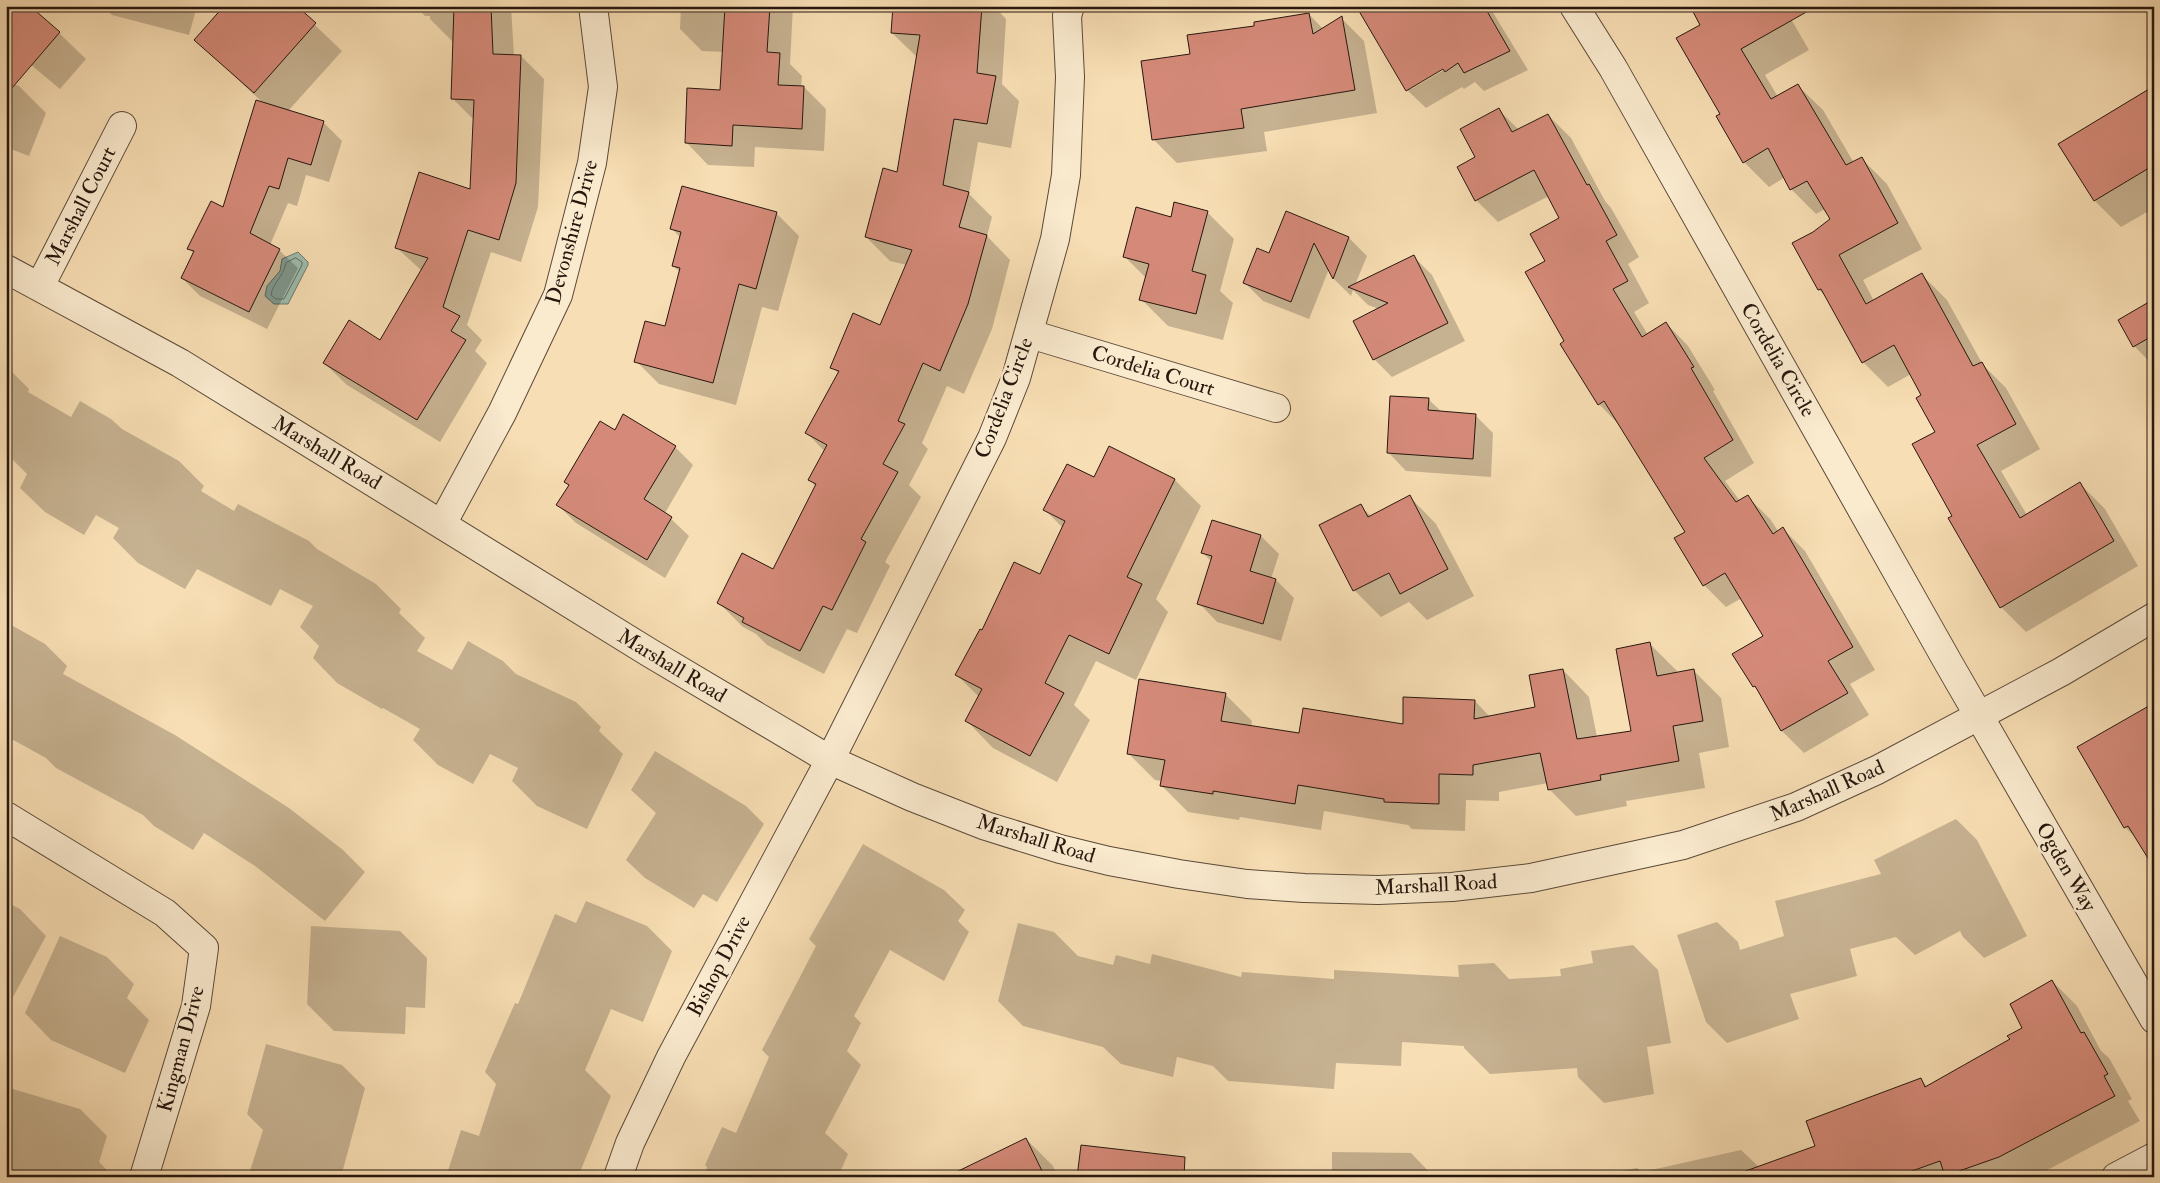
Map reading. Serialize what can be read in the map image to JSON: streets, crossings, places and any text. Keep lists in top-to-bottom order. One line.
{"streets":{"street":["Marshall Court","Devonshire Drive","Cordelia Circle","Cordelia Court","Marshall Road","Ogden Way","Bishop Drive","Kingman Drive"]},"crossings":[["Marshall Court","Marshall Road"],["Devonshire Drive","Marshall Road"],["Cordelia Circle","Cordelia Court"],["Cordelia Circle","Marshall Road"],["Cordelia Circle","Ogden Way"],["Cordelia Circle","Bishop Drive"],["Marshall Road","Ogden Way"],["Marshall Road","Bishop Drive"]]}
